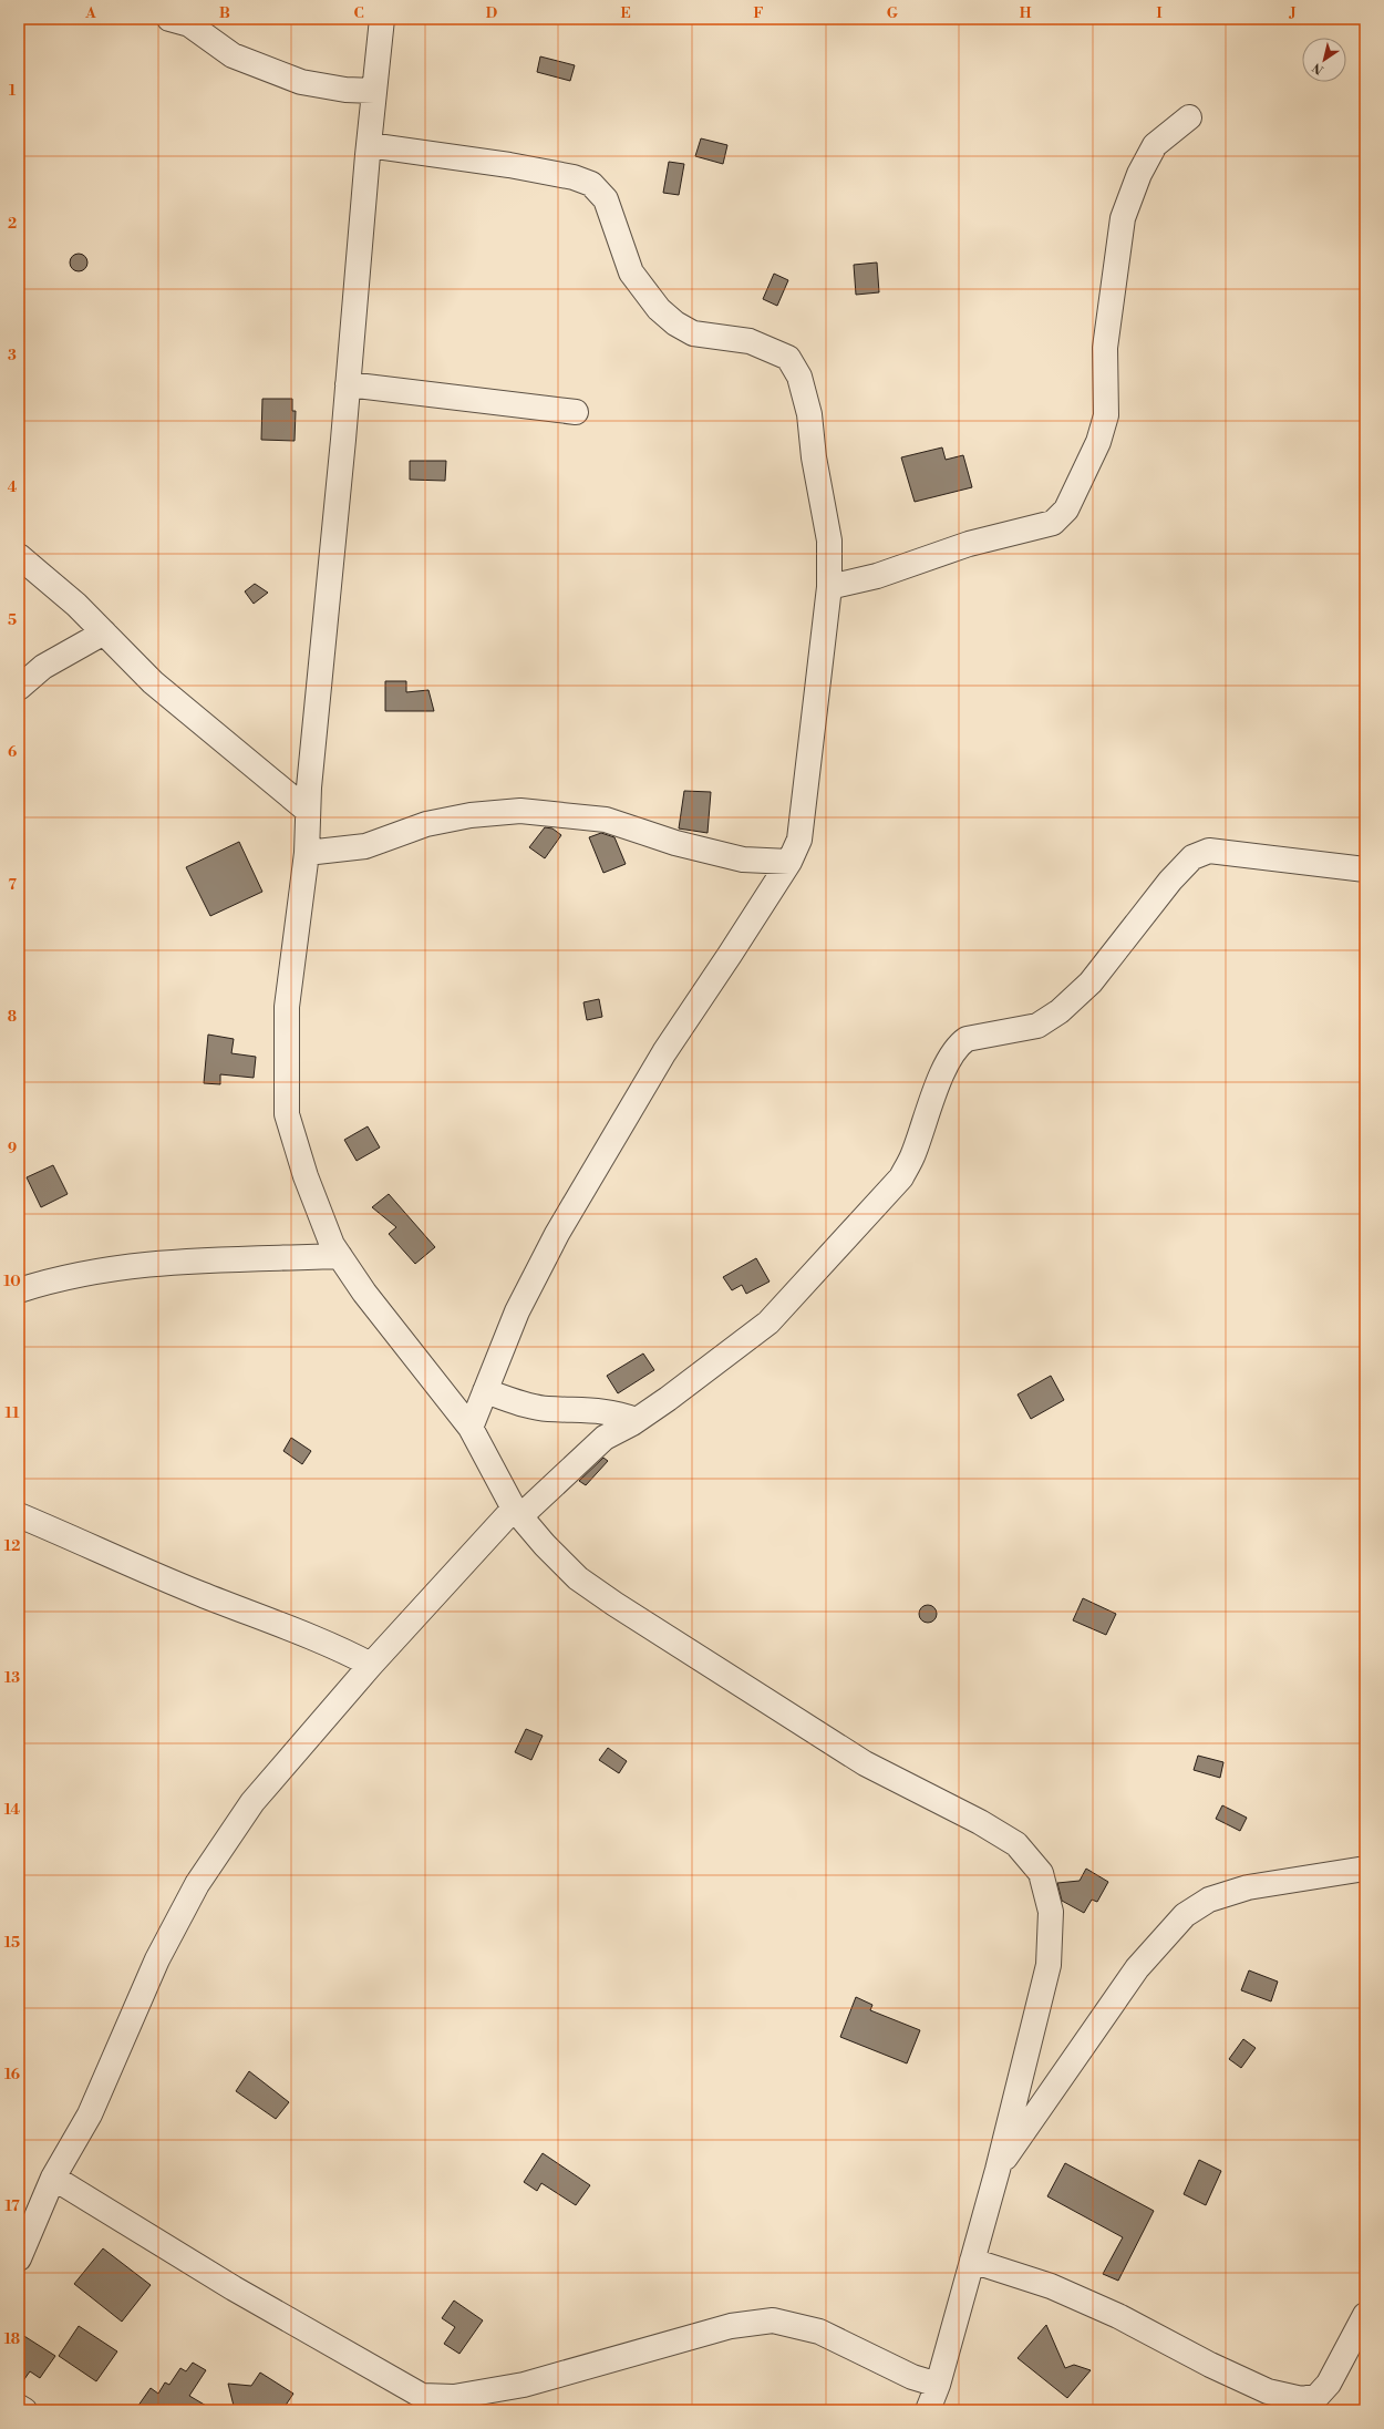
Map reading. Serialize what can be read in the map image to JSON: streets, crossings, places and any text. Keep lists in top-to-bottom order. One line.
{"north":"bottom left","grid":{"columns":["A","B","C","D","E","F","G","H","I","J"],"rows":["1","2","3","4","5","6","7","8","9","10","11","12","13","14","15","16","17","18"]}}
